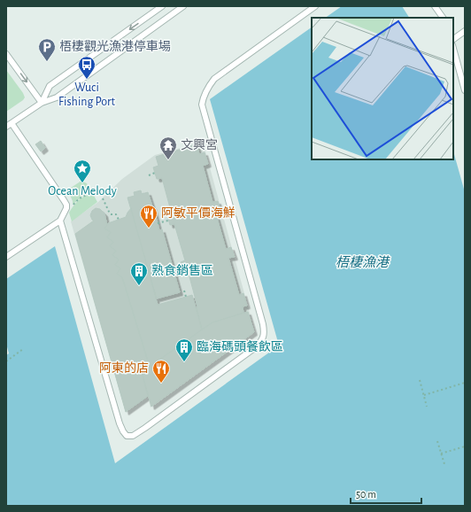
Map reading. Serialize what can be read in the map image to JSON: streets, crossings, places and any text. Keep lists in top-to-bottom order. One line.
{"water":["梧棲漁港"],"places":{"parking":["梧棲觀光漁港停車場"],"bus stop":["Wuci Fishing Port"],"temple":["文興宮"],"place":["Ocean Melody"],"restaurant":["阿敏平價海鮮","阿東的店"],"building":["熟食銷售區","臨海碼頭餐飲區"]},"scale_bar":"50 m"}
